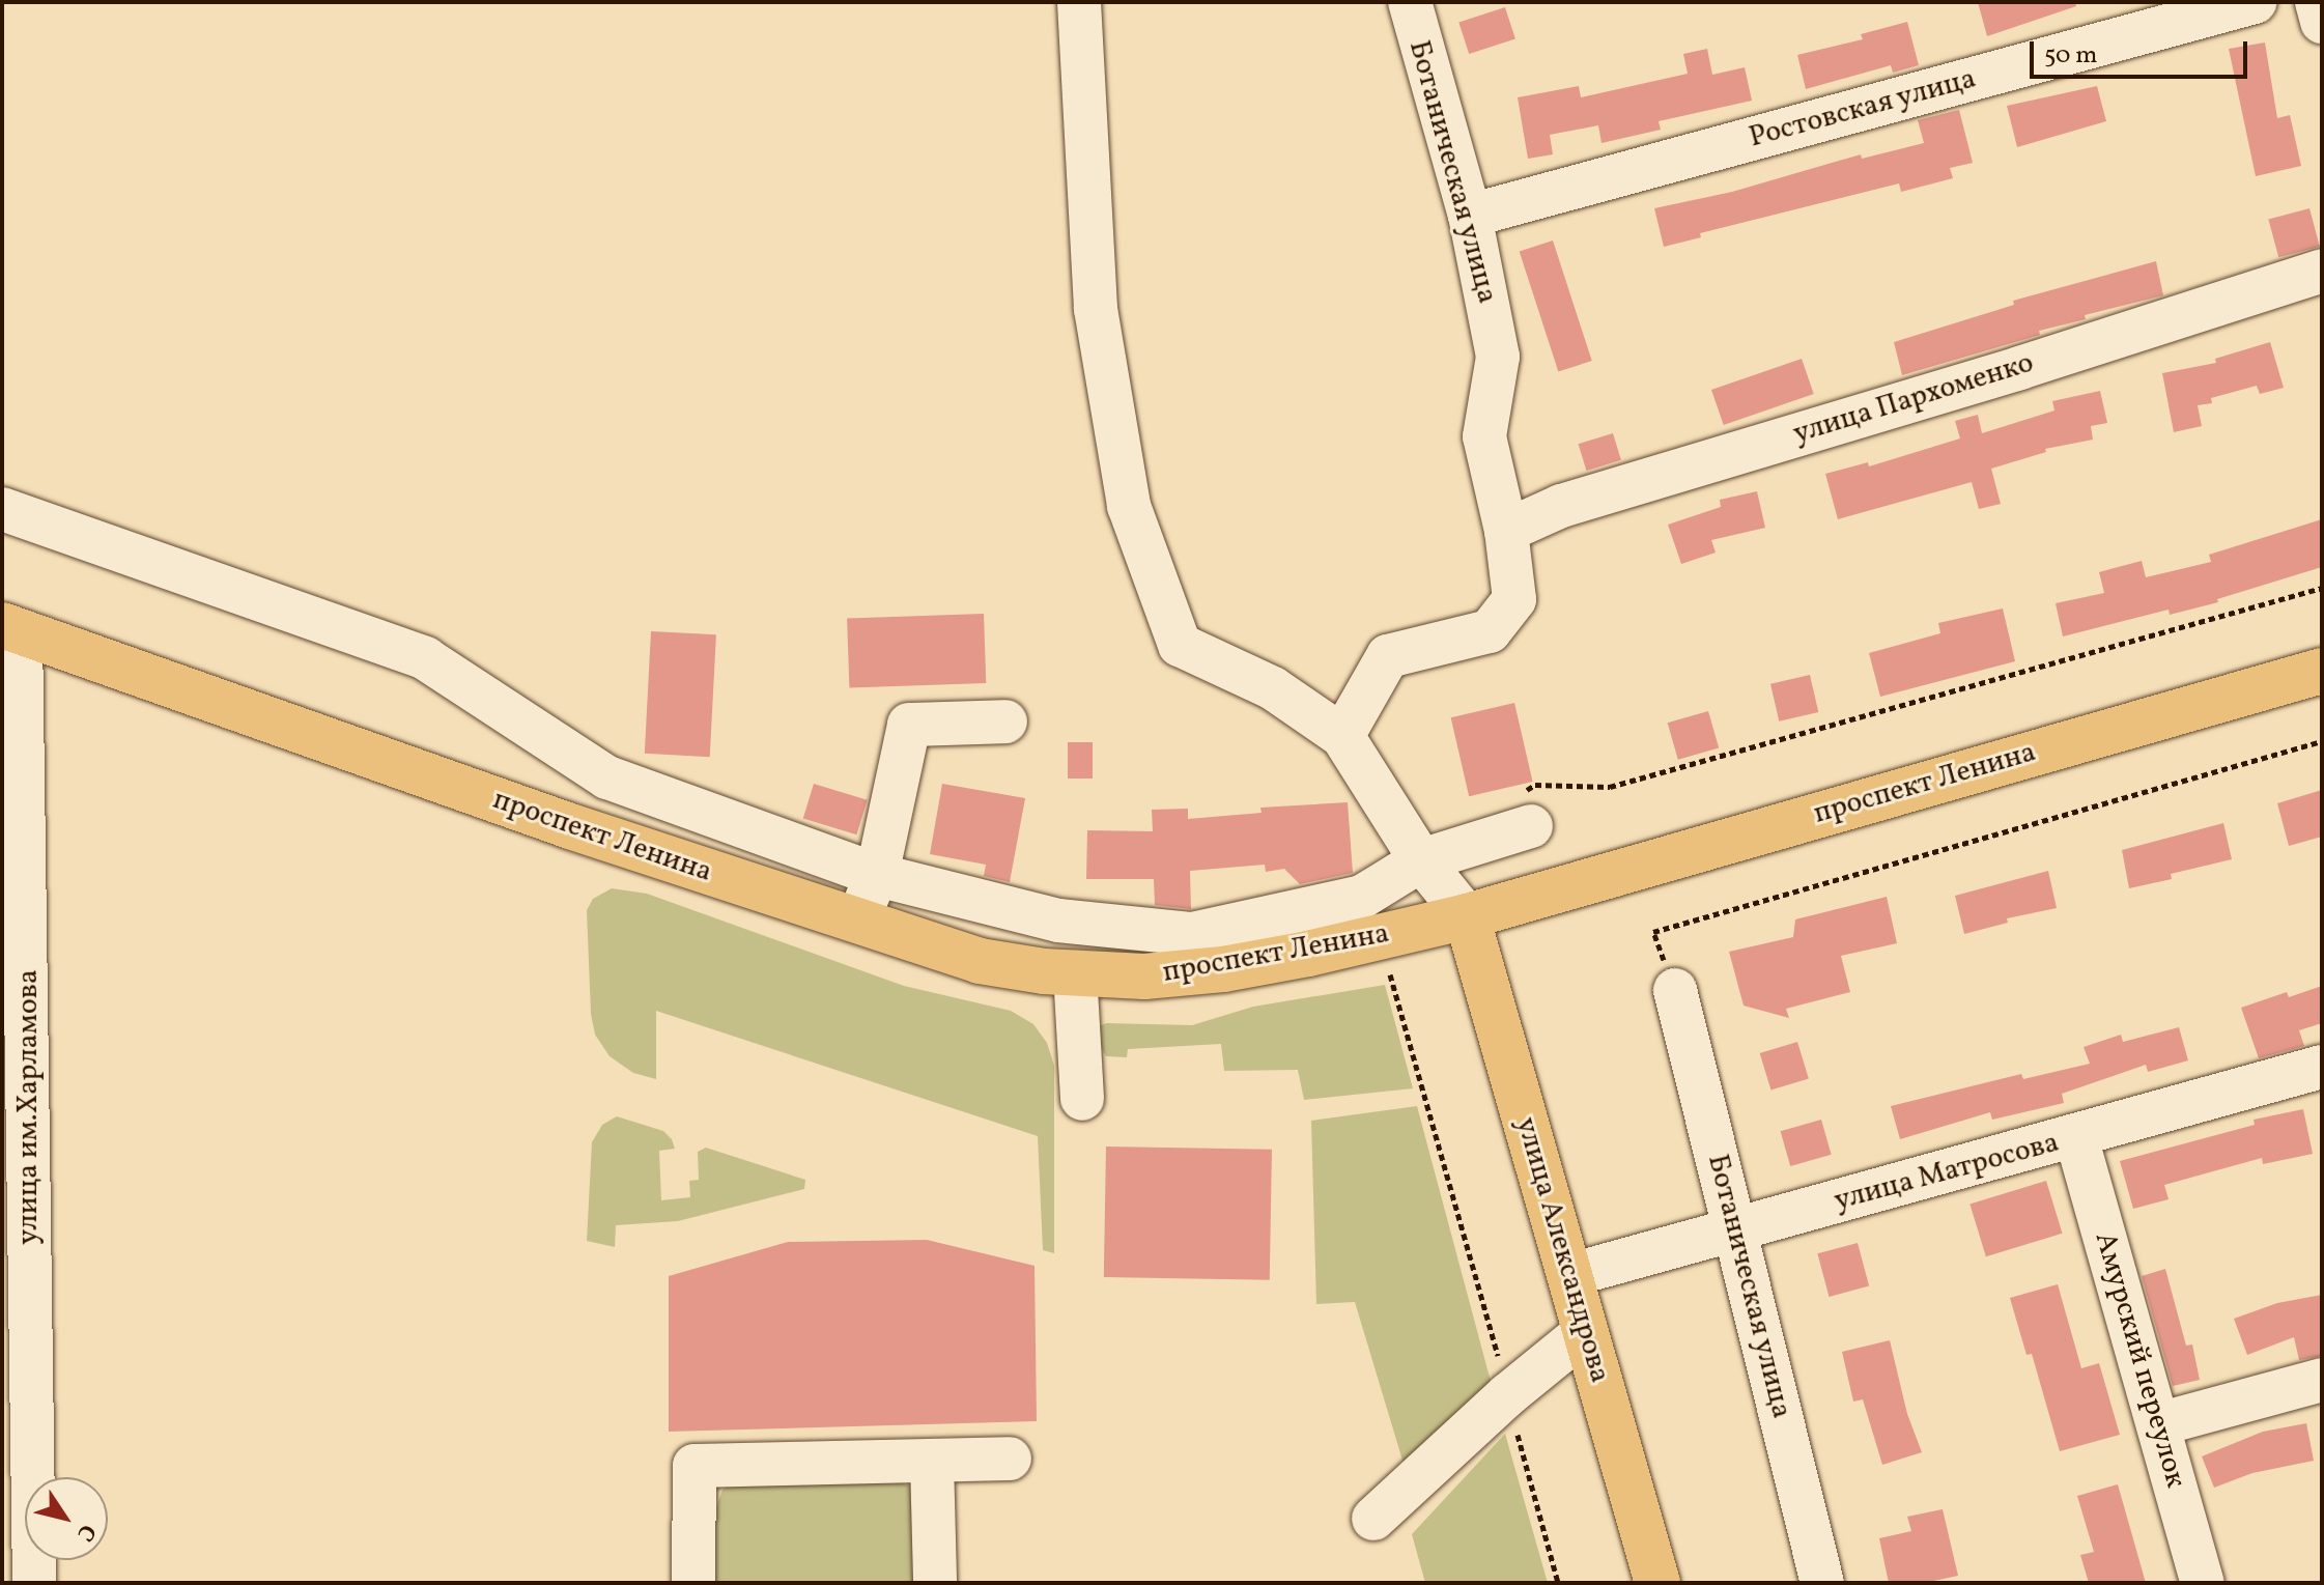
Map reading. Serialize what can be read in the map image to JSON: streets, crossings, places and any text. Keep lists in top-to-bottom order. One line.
{"streets":{"main road":["проспект Ленина","улица Александрова"],"street":["Ростовская улица","Ботаническая улица","улица Пархоменко","улица им.Харламова","улица Матросова","Амурский переулок"]},"crossings":[["Ростовская улица","Ботаническая улица"],["Ботаническая улица","улица Пархоменко"],["Ботаническая улица","улица Матросова"],["проспект Ленина","улица им.Харламова"],["проспект Ленина","улица Александрова"],["улица Матросова","улица Александрова"],["улица Матросова","Амурский переулок"]],"scale_bar":"50 m","north":"bottom right"}
